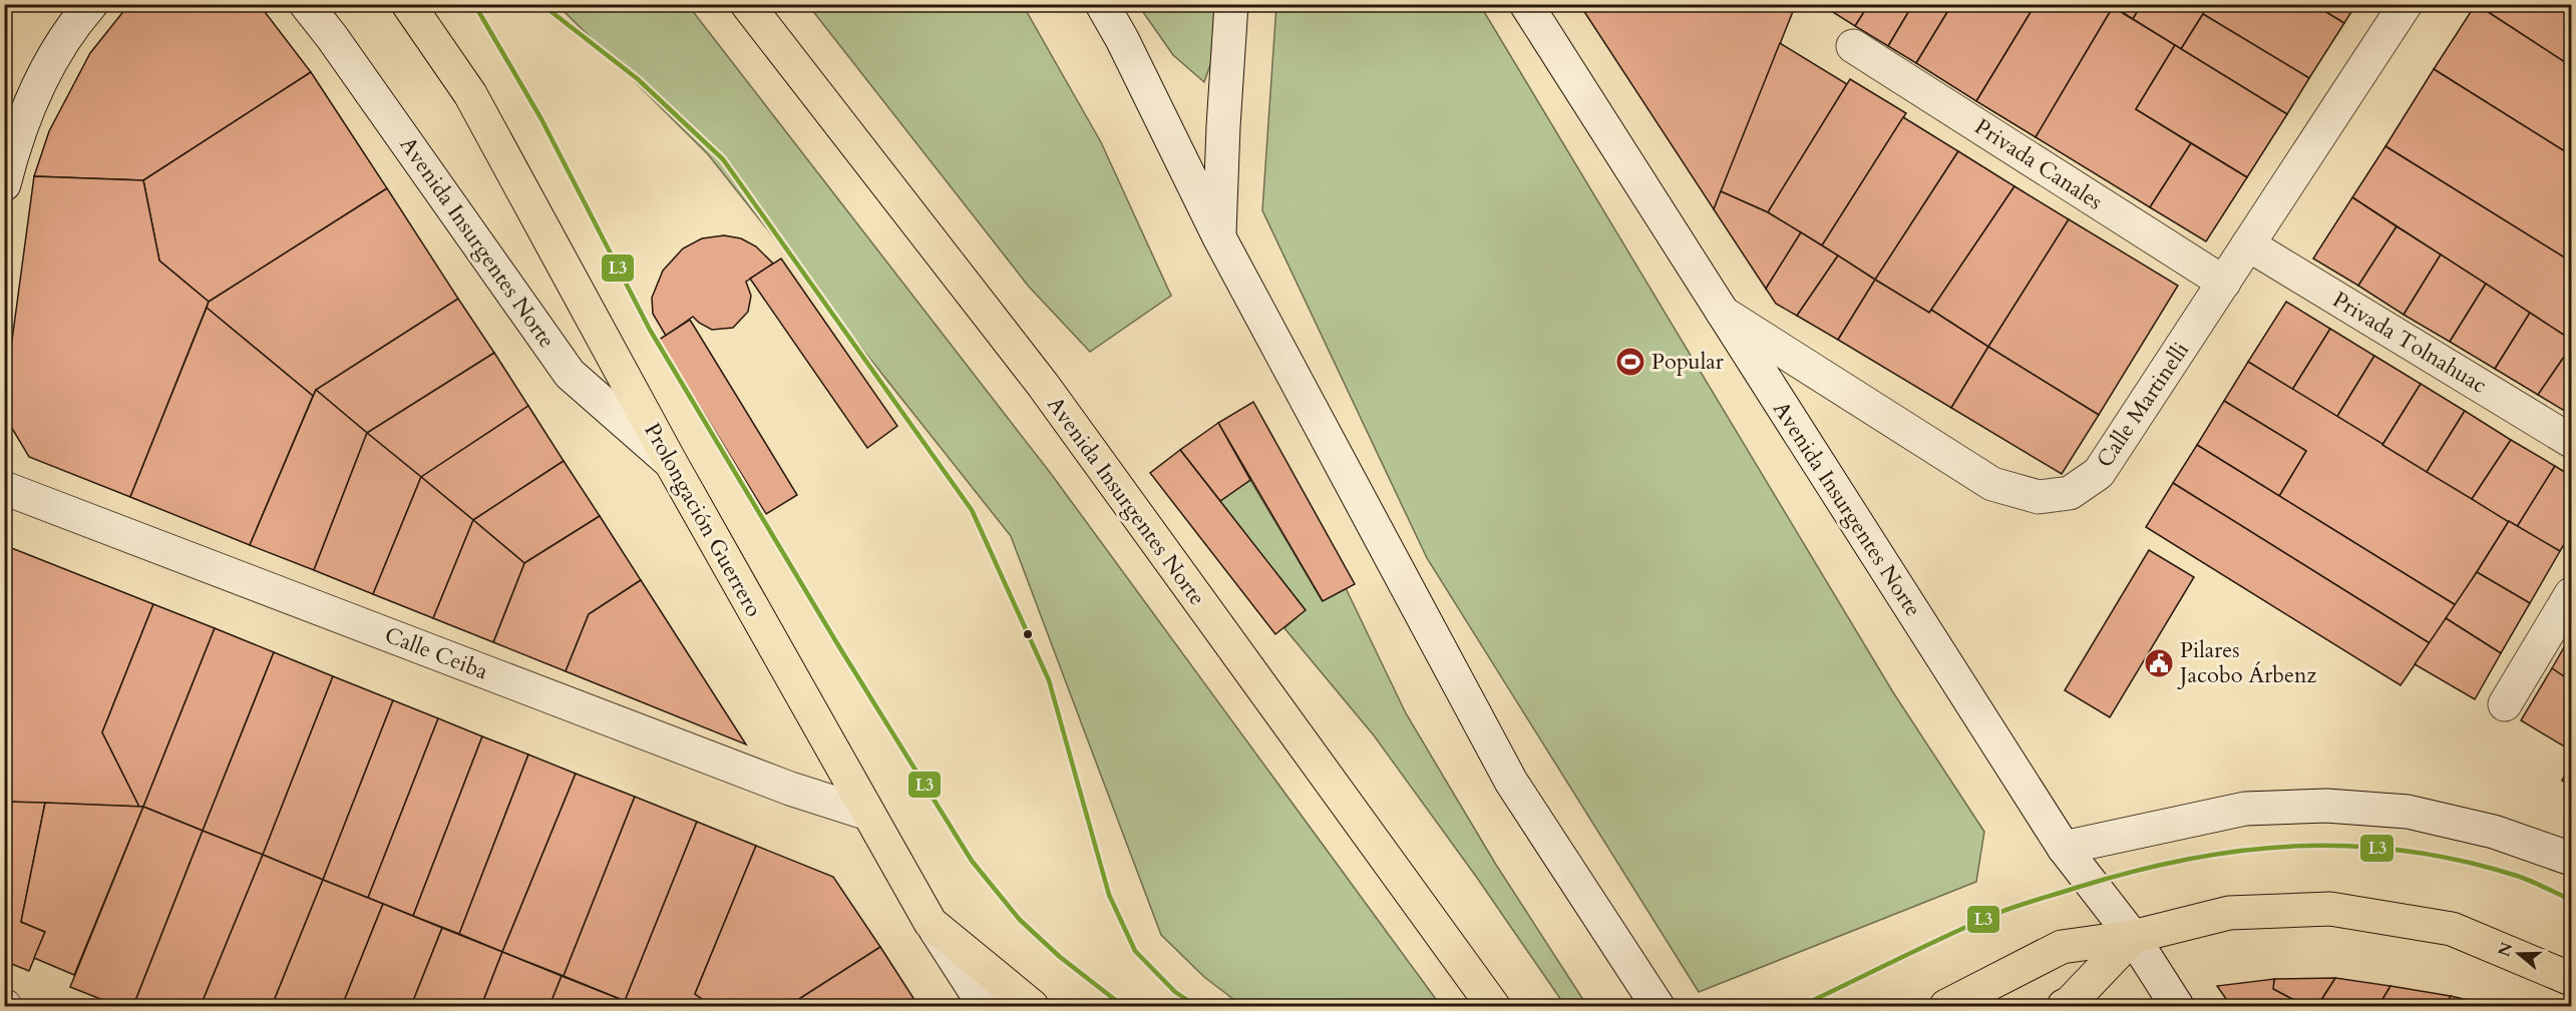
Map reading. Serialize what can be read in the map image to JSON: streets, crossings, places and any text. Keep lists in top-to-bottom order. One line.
{"streets":{"main road":["Privada Canales","Avenida Insurgentes Norte","Privada Tolnahuac","Calle Martinelli","Prolongación Guerrero","Calle Ceiba"]},"crossings":[["Privada Canales","Calle Martinelli"],["Avenida Insurgentes Norte","Calle Martinelli"],["Avenida Insurgentes Norte","Prolongación Guerrero"],["Privada Tolnahuac","Calle Martinelli"],["Prolongación Guerrero","Calle Ceiba"]],"places":{"sports":["Popular"],"public building":["Pilares Jacobo Árbenz"]},"lines":["transit line L3"],"north":"left"}
